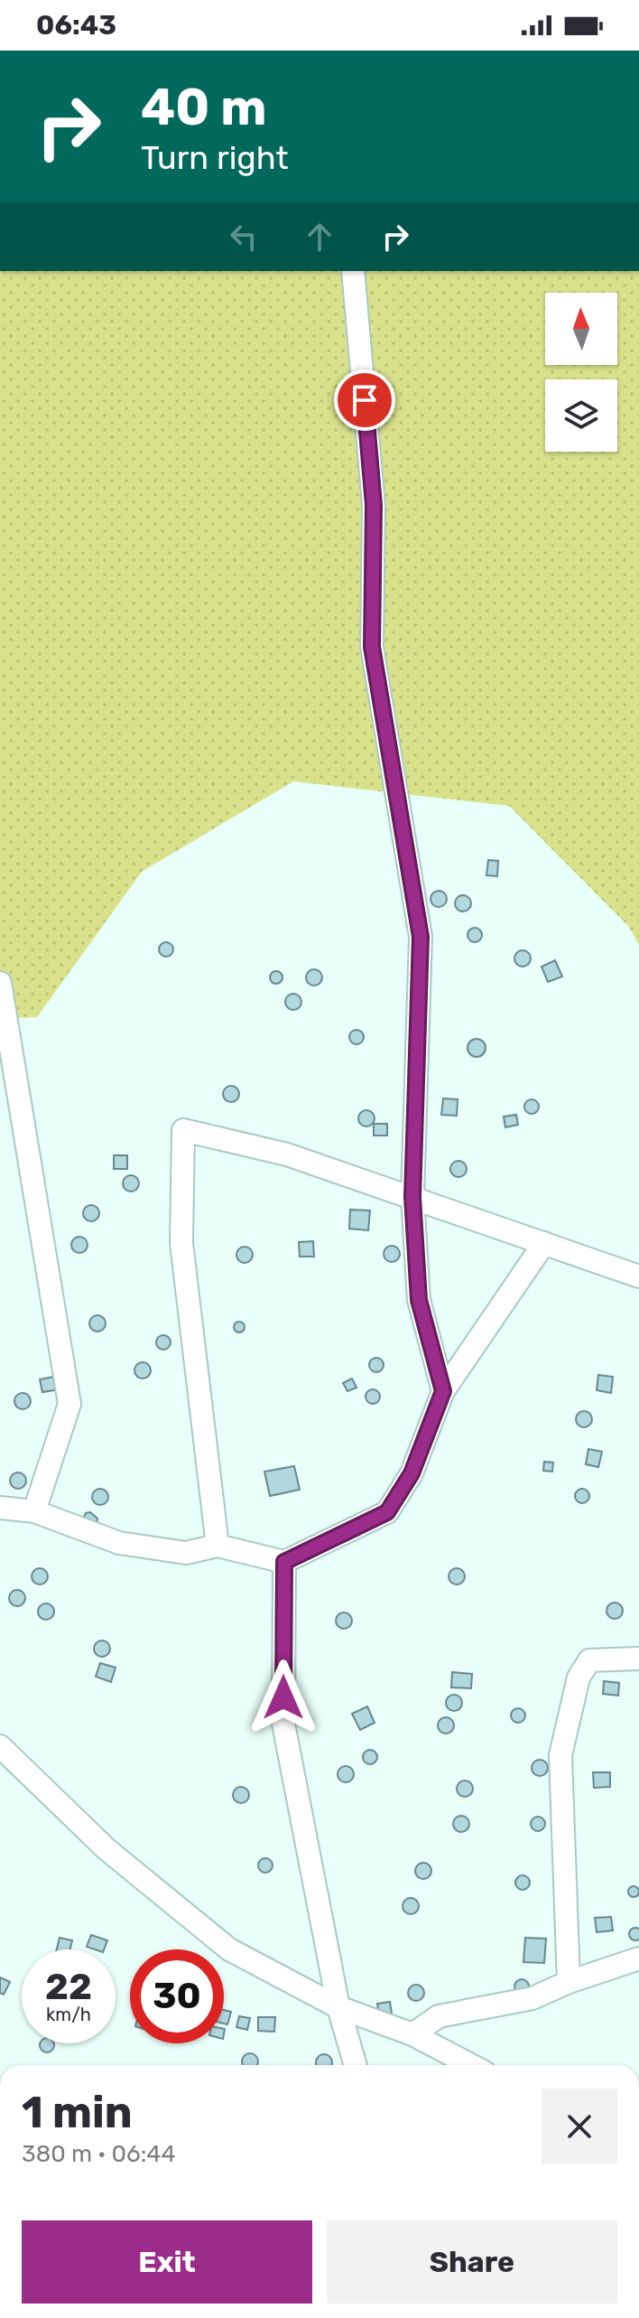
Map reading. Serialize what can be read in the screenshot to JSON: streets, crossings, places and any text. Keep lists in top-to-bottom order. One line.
{"north":"top","page":{"status":"06:43","turn":["40 m","Turn right"],"speed":"22 km/h","limit":"30","heading":["1 min","380 m · 06:44"],"buttons":["Exit","Share"]}}
